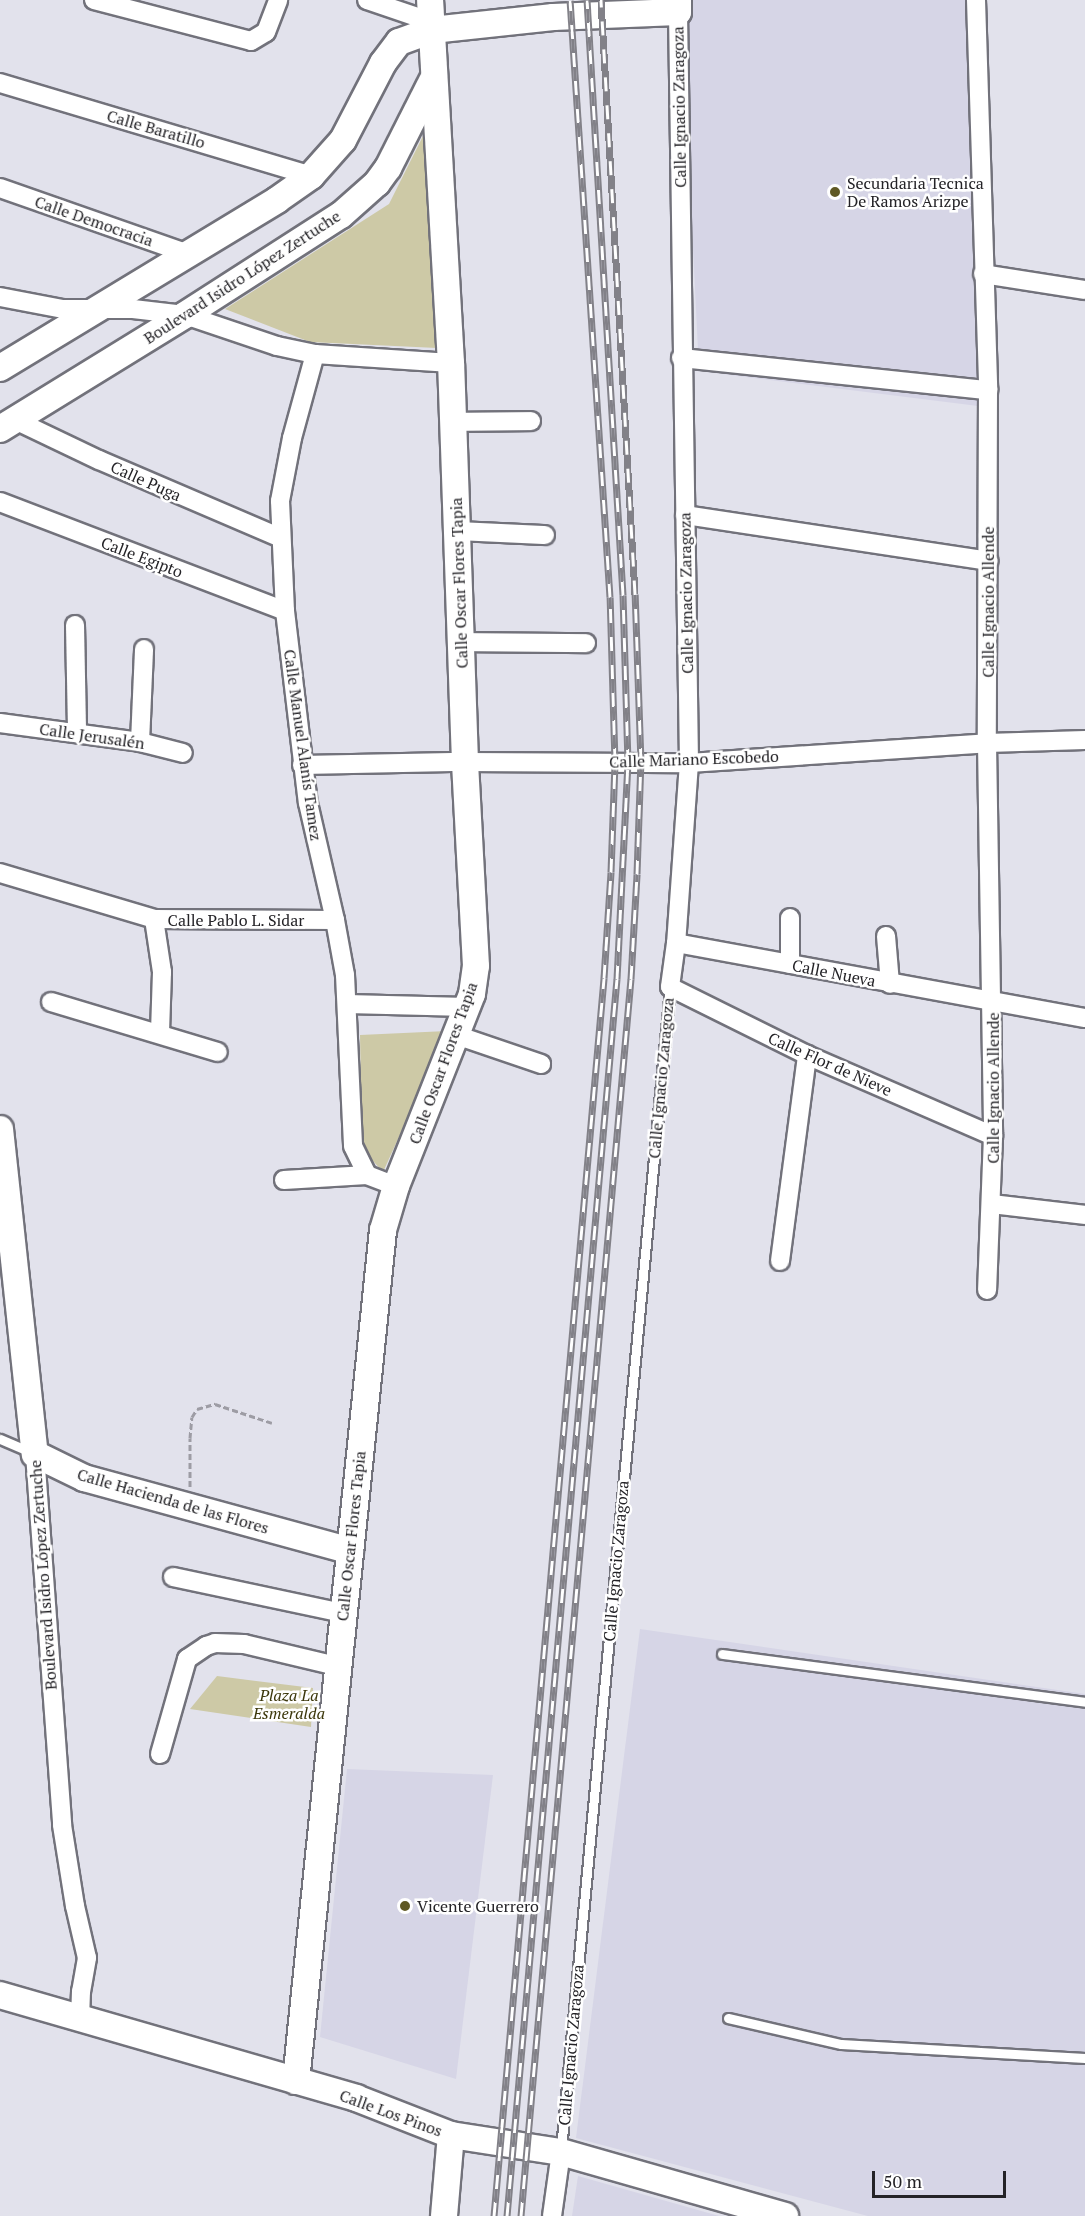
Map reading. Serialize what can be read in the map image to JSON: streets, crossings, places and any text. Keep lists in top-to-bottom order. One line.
{"streets":{"street":["Calle Ignacio Zaragoza","Calle Baratillo","Calle Democracia","Boulevard Isidro López Zertuche","Calle Puga","Calle Egipto","Calle Oscar Flores Tapia","Calle Ignacio Allende","Calle Jerusalén","Calle Manuel Alanís Tamez","Calle Mariano Escobedo","Calle Pablo L. Sidar","Calle Nueva","Calle Flor de Nieve","Calle Hacienda de las Flores","Calle Los Pinos"]},"crossings":[["Calle Ignacio Zaragoza","Calle Mariano Escobedo"],["Calle Ignacio Zaragoza","Calle Nueva"],["Calle Ignacio Zaragoza","Calle Flor de Nieve"],["Calle Ignacio Zaragoza","Calle Los Pinos"],["Boulevard Isidro López Zertuche","Calle Puga"],["Boulevard Isidro López Zertuche","Calle Oscar Flores Tapia"],["Boulevard Isidro López Zertuche","Calle Hacienda de las Flores"],["Boulevard Isidro López Zertuche","Calle Los Pinos"],["Calle Puga","Calle Manuel Alanís Tamez"],["Calle Egipto","Calle Manuel Alanís Tamez"],["Calle Oscar Flores Tapia","Calle Mariano Escobedo"],["Calle Oscar Flores Tapia","Calle Hacienda de las Flores"],["Calle Oscar Flores Tapia","Calle Los Pinos"],["Calle Ignacio Allende","Calle Mariano Escobedo"],["Calle Ignacio Allende","Calle Nueva"],["Calle Ignacio Allende","Calle Flor de Nieve"],["Calle Manuel Alanís Tamez","Calle Mariano Escobedo"],["Calle Manuel Alanís Tamez","Calle Pablo L. Sidar"]],"parks":["Plaza La Esmeralda"],"places":["Secundaria Tecnica De Ramos Arizpe","Vicente Guerrero"],"scale_bar":"50 m"}
